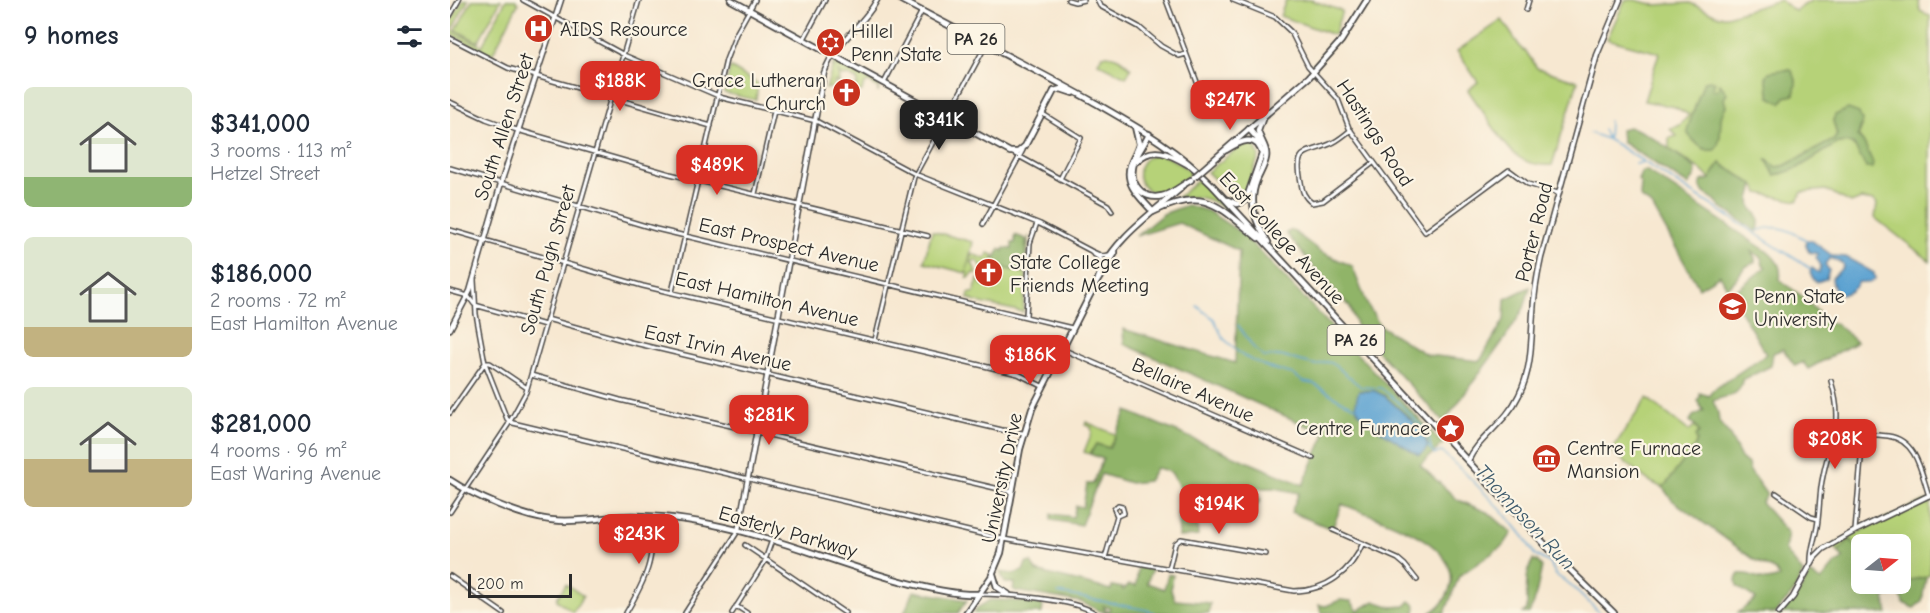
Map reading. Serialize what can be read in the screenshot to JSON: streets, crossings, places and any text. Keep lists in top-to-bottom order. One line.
{"streets":{"main road":["PA 26","East College Avenue","University Drive","Easterly Parkway"],"street":["South Allen Street","Hastings Road","Porter Road","East Prospect Avenue","South Pugh Street","East Hamilton Avenue","East Irvin Avenue","Bellaire Avenue"]},"crossings":[["South Allen Street","East Prospect Avenue"],["South Allen Street","East Hamilton Avenue"],["Hastings Road","Porter Road"],["Hastings Road","University Drive"],["Porter Road","East College Avenue"],["East Prospect Avenue","South Pugh Street"],["East Prospect Avenue","University Drive"],["South Pugh Street","East Hamilton Avenue"],["South Pugh Street","East Irvin Avenue"],["South Pugh Street","Easterly Parkway"],["East Hamilton Avenue","University Drive"],["East Irvin Avenue","University Drive"],["Bellaire Avenue","University Drive"],["University Drive","Easterly Parkway"]],"water":["Thompson Run"],"places":{"hospital":["AIDS Resource"],"synagogue":["Hillel Penn State"],"church":["Grace Lutheran Church","State College Friends Meeting"],"school or university":["Penn State University"],"place":["Centre Furnace"],"museum":["Centre Furnace Mansion"]},"scale_bar":"200 m","north":"right","page":{"heading":"9 homes","price":["$188K","$247K","$341K","$489K","$186K","$281K","$208K","$194K","$243K"],"list":[{"name":"$341,000","note":"3 rooms · 113 m² · Hetzel Street"},{"name":"$186,000","note":"2 rooms · 72 m² · East Hamilton Avenue"},{"name":"$281,000","note":"4 rooms · 96 m² · East Waring Avenue"}],"scale":"200 m"}}
